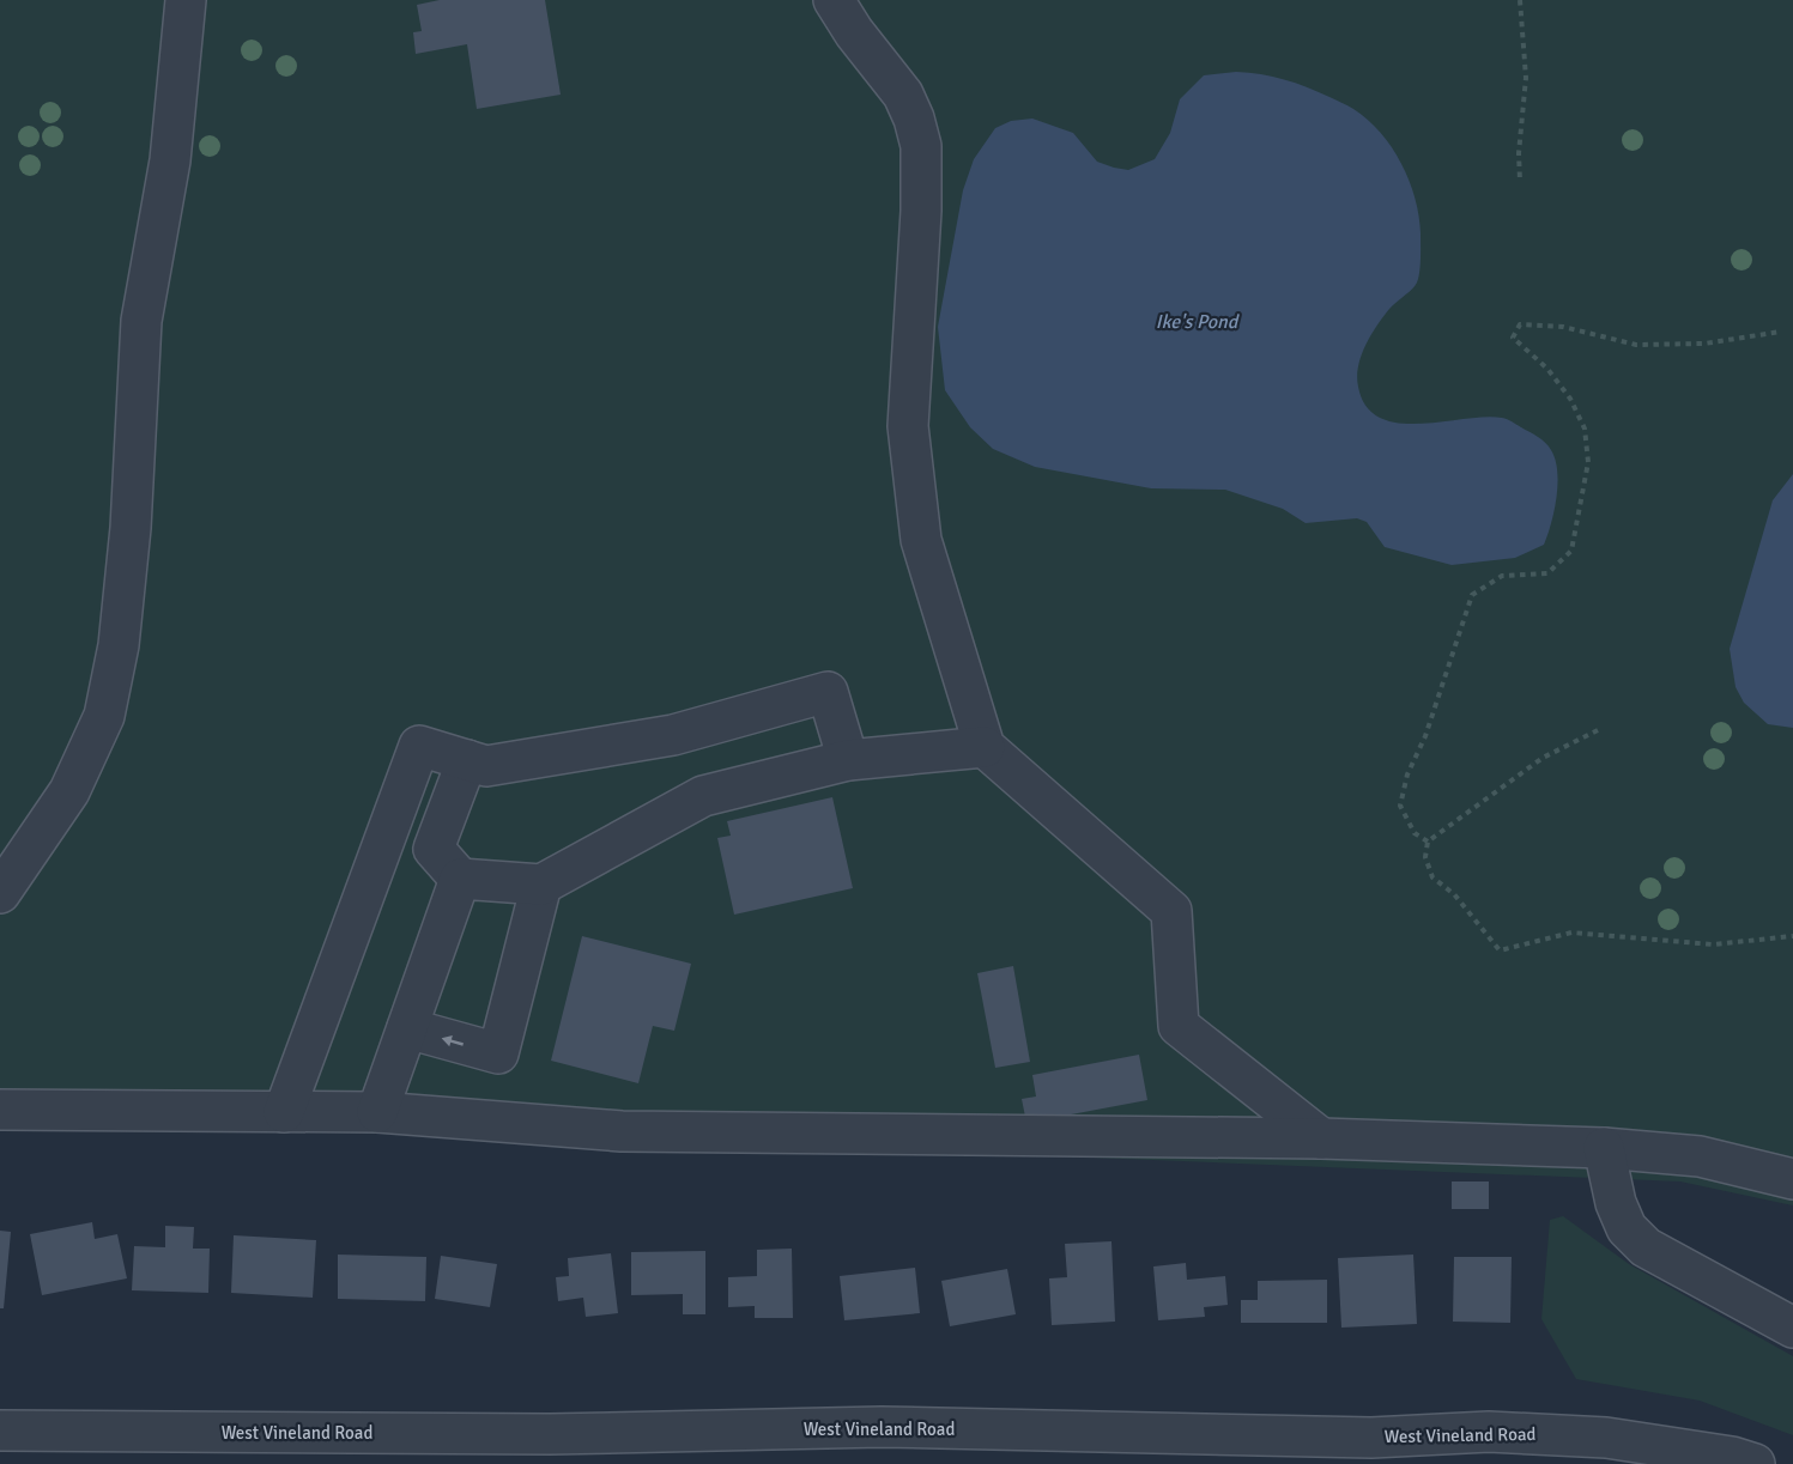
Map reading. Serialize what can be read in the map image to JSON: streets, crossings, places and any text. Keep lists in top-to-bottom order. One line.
{"streets":{"street":["West Vineland Road"]},"water":["Ike's Pond"]}
